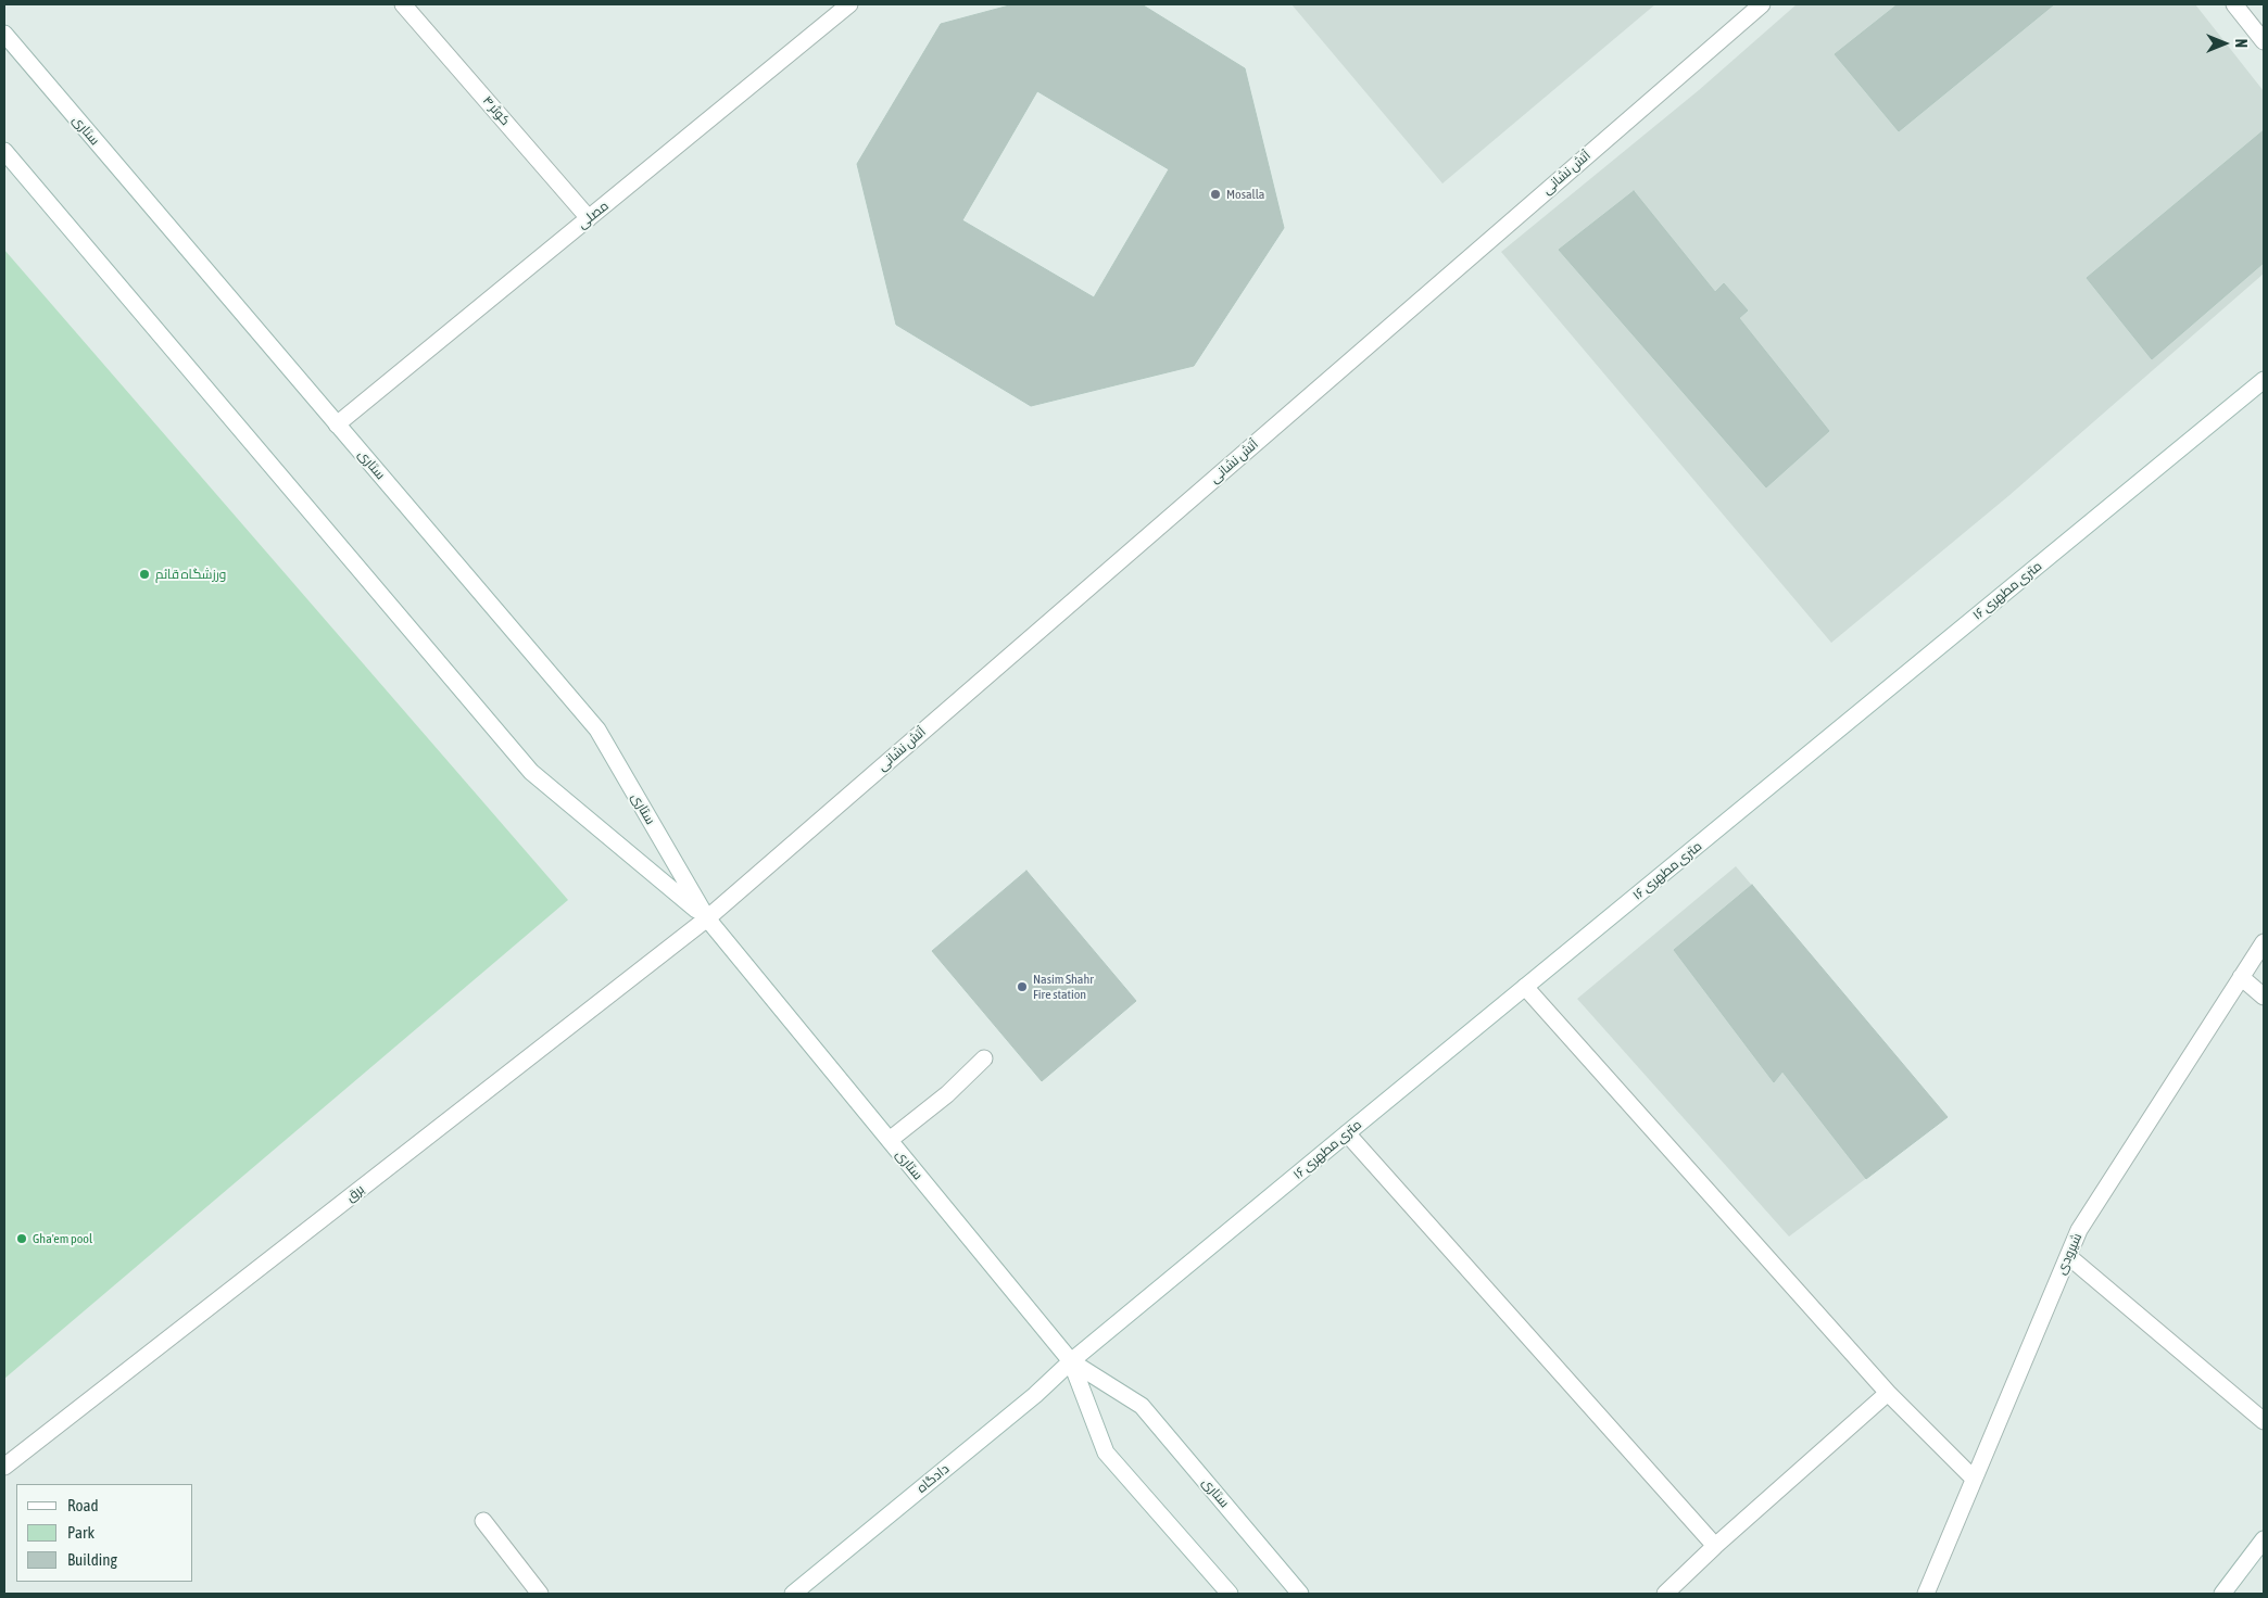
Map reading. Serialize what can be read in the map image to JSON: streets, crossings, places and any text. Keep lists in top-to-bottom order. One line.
{"streets":{"street":["کوثر ۴","ستاری","آتش نشانی","مصلی","۱۶ متری مطهری","برق","شیرودی","دادگاه"]},"crossings":[["کوثر ۴","مصلی"],["ستاری","آتش نشانی"],["ستاری","مصلی"],["ستاری","۱۶ متری مطهری"],["ستاری","برق"],["ستاری","دادگاه"],["آتش نشانی","برق"],["۱۶ متری مطهری","دادگاه"]],"places":["Mosalla","ورزشگاه قائم","Nasim Shahr Fire station","Gha'em pool"],"legend":["Road","Park","Building"],"north":"right"}
